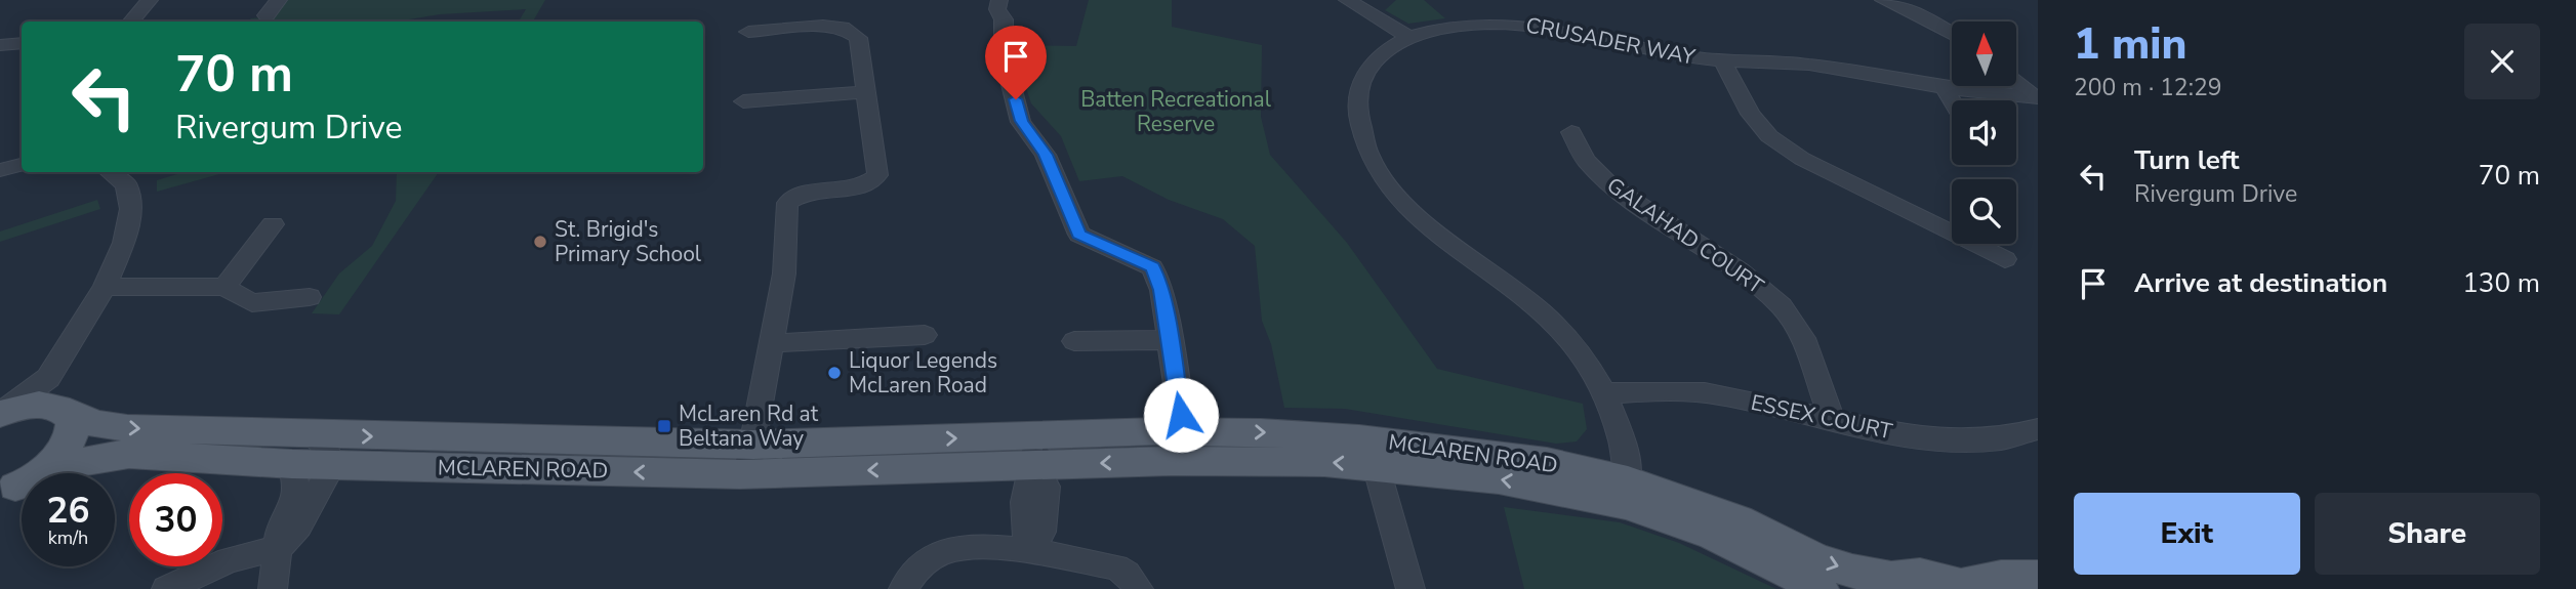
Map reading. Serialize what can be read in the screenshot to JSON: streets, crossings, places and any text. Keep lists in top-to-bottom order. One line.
{"streets":{"main road":["MCLAREN ROAD"],"street":["CRUSADER WAY","GALAHAD COURT","ESSEX COURT"]},"crossings":[["CRUSADER WAY","ESSEX COURT"],["CRUSADER WAY","MCLAREN ROAD"],["GALAHAD COURT","ESSEX COURT"]],"parks":["Batten Recreational Reserve"],"places":{"other":["St. Brigid's Primary School","Liquor Legends McLaren Road"],"transit":["McLaren Rd at Beltana Way"]},"north":"top","page":{"heading":["1 min","200 m · 12:29"],"turn":["70 m","Rivergum Drive"],"list":[{"name":"Turn left","note":"Rivergum Drive","value":"70 m"},{"name":"Arrive at destination","value":"130 m"}],"speed":"26 km/h","limit":"30","buttons":["Exit","Share"]}}
